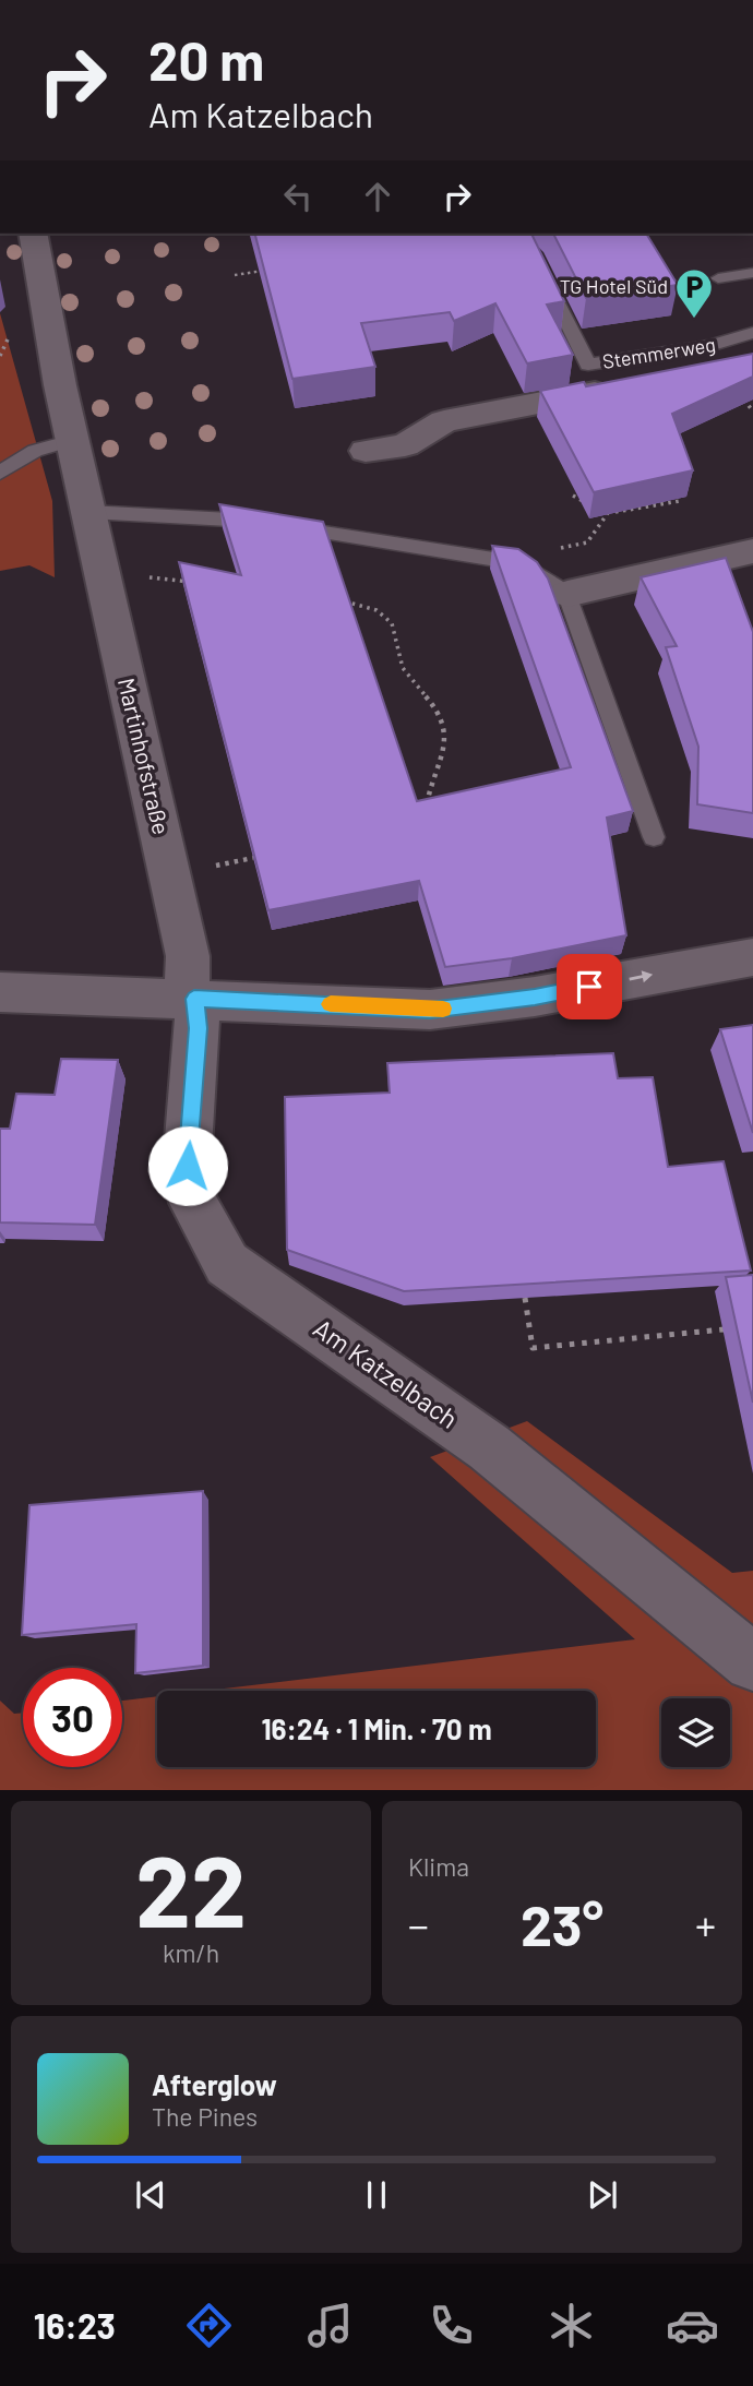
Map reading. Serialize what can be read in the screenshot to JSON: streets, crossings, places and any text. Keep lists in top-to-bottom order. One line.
{"streets":{"street":["Martinhofstraße","Am Katzelbach"],"lane":["Stemmerweg"]},"crossings":[["Martinhofstraße","Am Katzelbach"]],"places":{"parking":["TG Hotel Süd"]},"page":{"turn":["20 m","Am Katzelbach"],"limit":"30","trip":"16:24 · 1 Min. · 70 m","tile":[["22","km/h"],"Klima"],"heat":["−","23°","+"],"song":["Afterglow","The Pines"],"tabs":"16:23"}}
